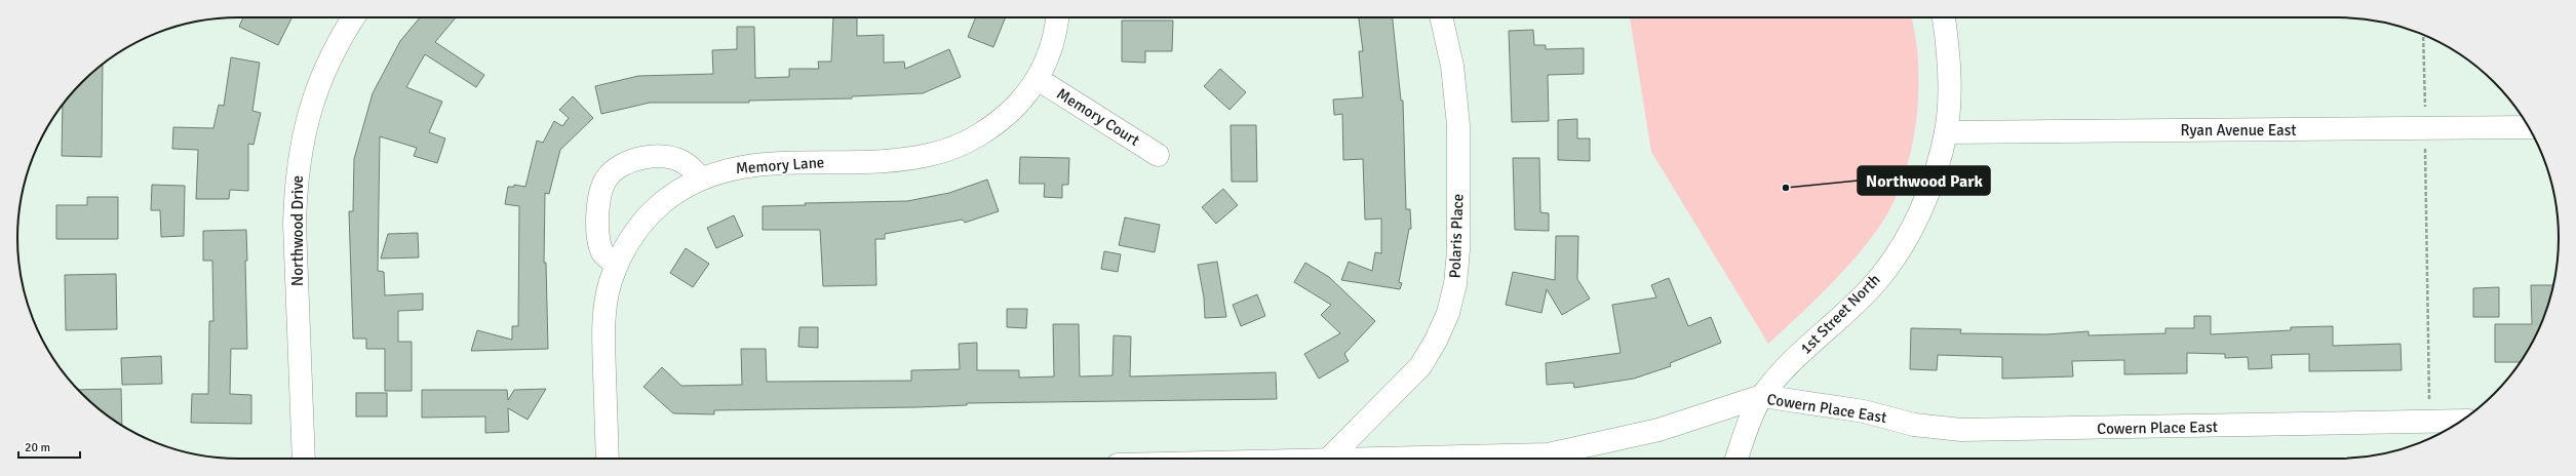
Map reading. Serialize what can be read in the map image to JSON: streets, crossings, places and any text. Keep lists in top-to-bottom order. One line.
{"streets":{"street":["Memory Court","Ryan Avenue East","Memory Lane","Northwood Drive","Polaris Place","1st Street North","Cowern Place East"]},"crossings":[["Memory Court","Memory Lane"],["Ryan Avenue East","1st Street North"],["1st Street North","Cowern Place East"]],"places":["Northwood Park"],"scale_bar":"20 m"}
